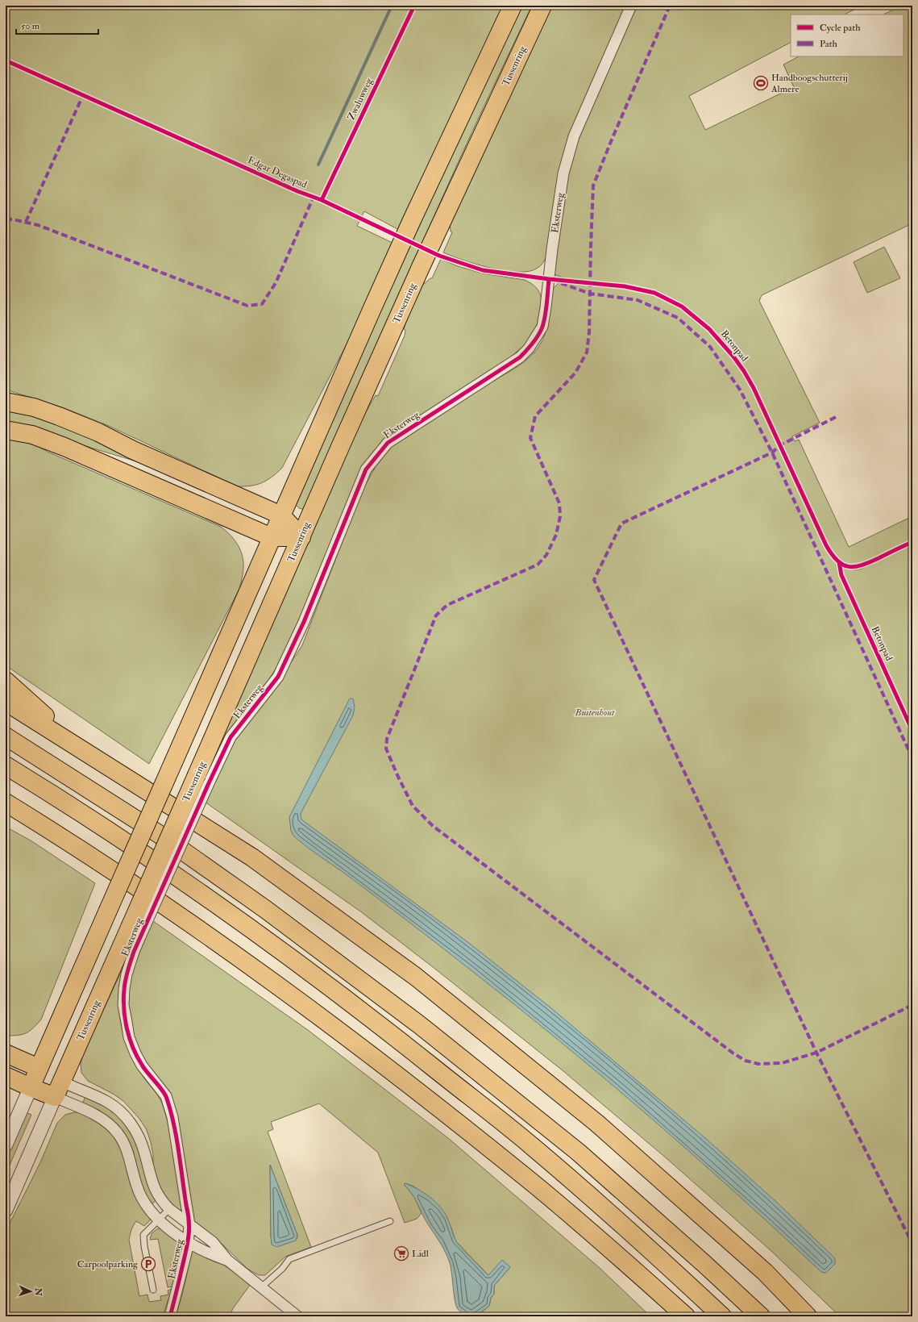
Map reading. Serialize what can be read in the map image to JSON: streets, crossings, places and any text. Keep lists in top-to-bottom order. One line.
{"streets":{"highway":["Tussenring"],"street":["Eksterweg"],"cycle path":["Zwaluwweg","Edgar Degaspad","Betonpad"]},"crossings":[["Tussenring","Eksterweg"]],"parks":["Buitenhout"],"places":{"sports":["Handboogschutterij Almere"],"supermarket":["Lidl"],"parking":["Carpoolparking"]},"legend":["Cycle path","Path"],"scale_bar":"50 m","north":"right"}
